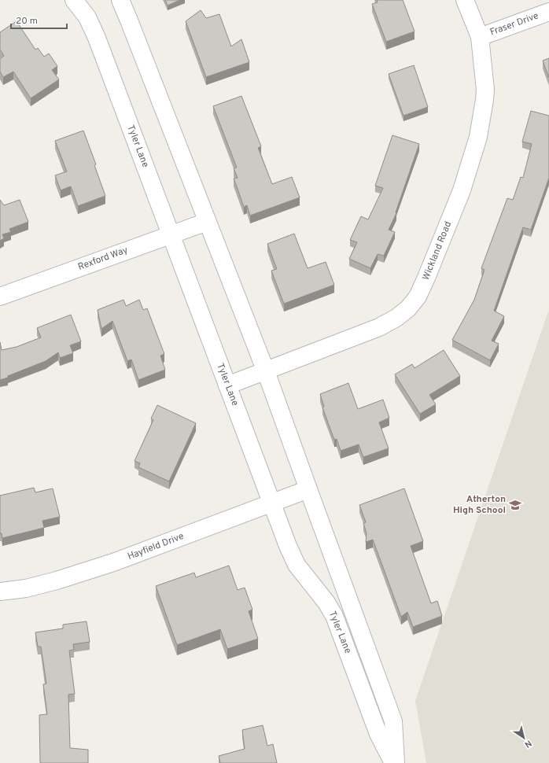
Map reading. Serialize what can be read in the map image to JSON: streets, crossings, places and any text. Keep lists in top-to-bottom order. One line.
{"streets":{"street":["Fraser Drive","Tyler Lane","Wickland Road","Rexford Way","Hayfield Drive"]},"crossings":[["Fraser Drive","Wickland Road"],["Tyler Lane","Wickland Road"],["Tyler Lane","Rexford Way"],["Tyler Lane","Hayfield Drive"]],"places":{"school or university":["Atherton High School"]},"scale_bar":"20 m","north":"bottom right"}
